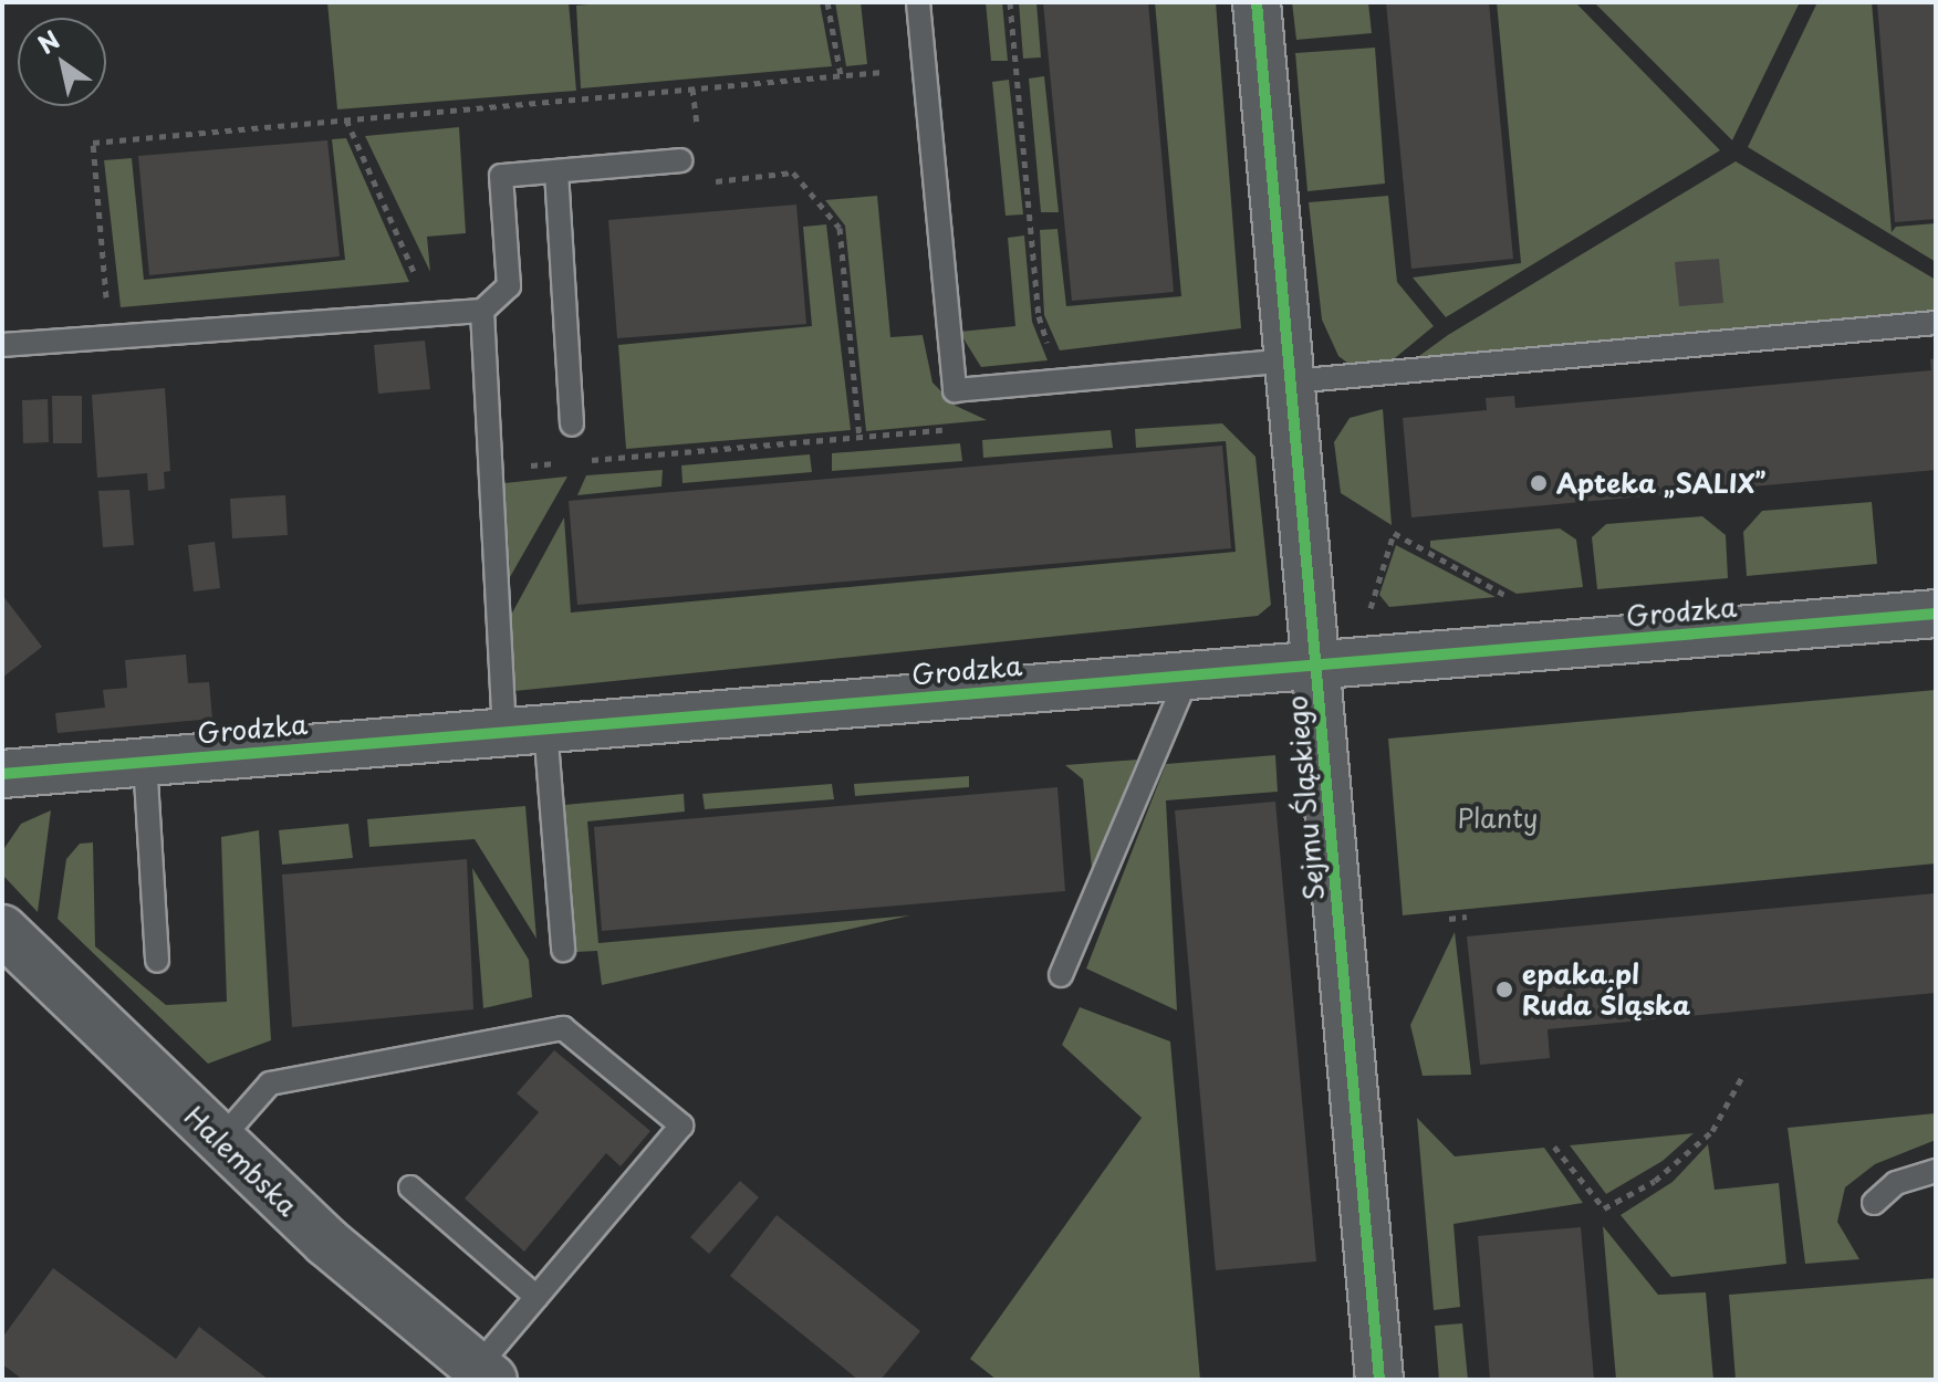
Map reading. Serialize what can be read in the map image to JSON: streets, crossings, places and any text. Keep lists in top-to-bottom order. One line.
{"streets":{"street":["Grodzka","Sejmu Śląskiego","Halembska"]},"crossings":[["Grodzka","Sejmu Śląskiego"]],"parks":["Planty"],"places":["Apteka „SALIX”","epaka.pl Ruda Śląska"],"north":"top left"}
